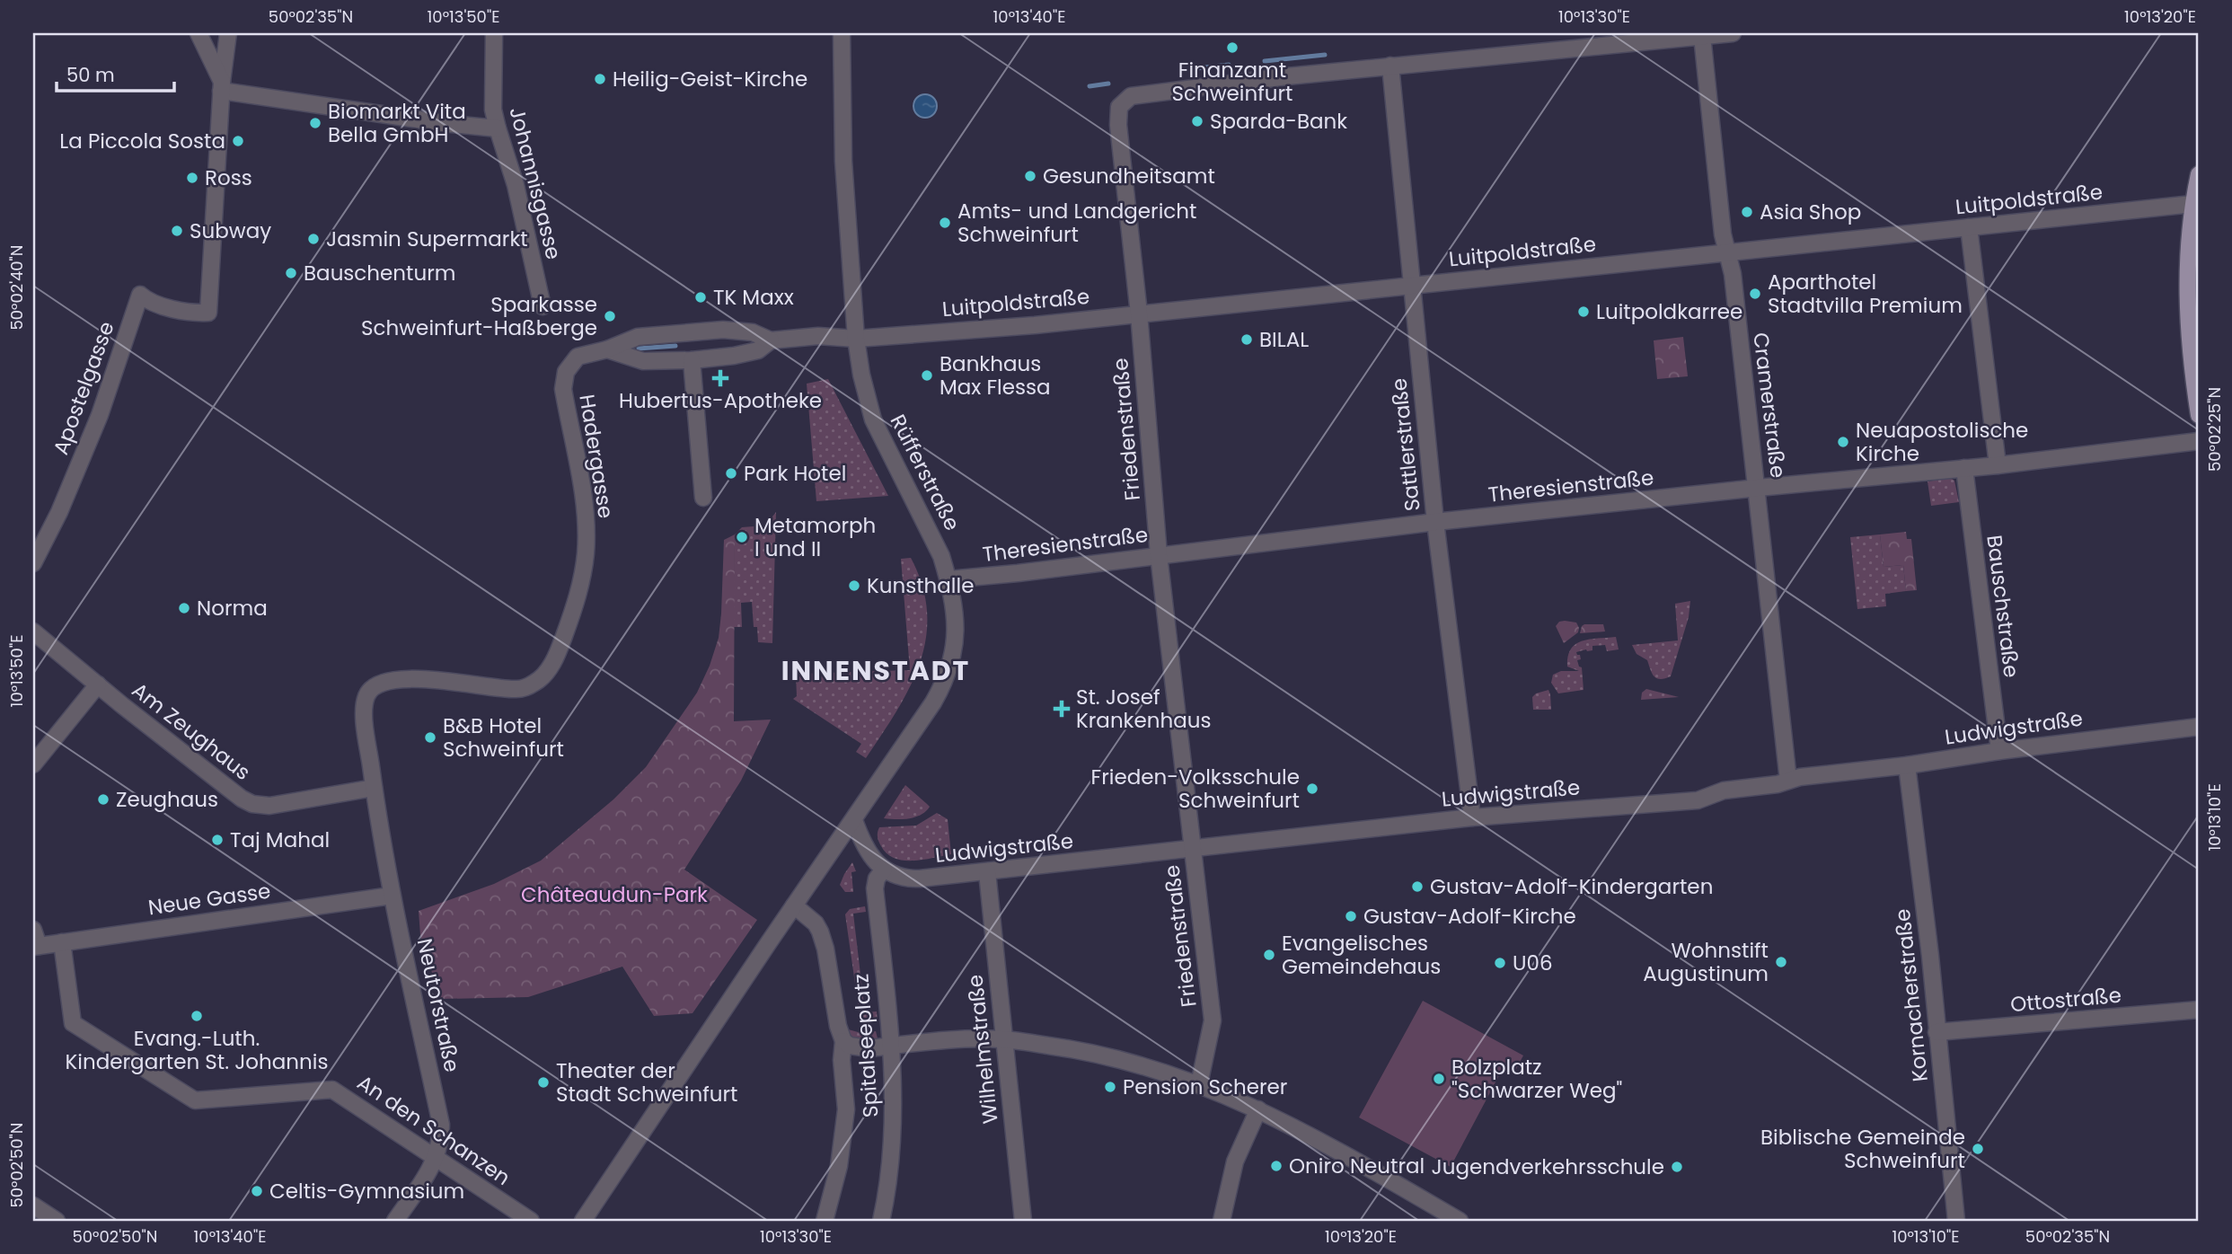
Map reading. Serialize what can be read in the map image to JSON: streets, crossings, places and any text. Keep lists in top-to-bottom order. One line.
{"streets":{"street":["Johannisgasse","Luitpoldstraße","Apostelgasse","Cramerstraße","Friedenstraße","Sattlerstraße","Hadergasse","Rüfferstraße","Theresienstraße","Bauschstraße","Ludwigstraße","Am Zeughaus","Neue Gasse","Kornacherstraße","Ottostraße","Neutorstraße","Spitalseeplatz","Wilhelmstraße","An den Schanzen"]},"crossings":[["Luitpoldstraße","Cramerstraße"],["Luitpoldstraße","Friedenstraße"],["Luitpoldstraße","Sattlerstraße"],["Luitpoldstraße","Rüfferstraße"],["Cramerstraße","Theresienstraße"],["Cramerstraße","Ludwigstraße"],["Friedenstraße","Sattlerstraße"],["Friedenstraße","Theresienstraße"],["Friedenstraße","Ludwigstraße"],["Sattlerstraße","Theresienstraße"],["Sattlerstraße","Ludwigstraße"],["Hadergasse","Neutorstraße"],["Rüfferstraße","Theresienstraße"],["Rüfferstraße","Spitalseeplatz"],["Theresienstraße","Bauschstraße"],["Bauschstraße","Ludwigstraße"],["Ludwigstraße","Kornacherstraße"],["Ludwigstraße","Spitalseeplatz"],["Ludwigstraße","Wilhelmstraße"],["Am Zeughaus","Neutorstraße"],["Neue Gasse","Neutorstraße"],["Neue Gasse","An den Schanzen"],["Kornacherstraße","Ottostraße"],["Neutorstraße","An den Schanzen"]],"districts":["INNENSTADT"],"parks":["Châteaudun-Park"],"places":{"other":["Finanzamt Schweinfurt","Heilig-Geist-Kirche","Sparda-Bank","Biomarkt Vita Bella GmbH","La Piccola Sosta","Gesundheitsamt","Ross","Asia Shop","Amts- und Landgericht Schweinfurt","Subway","Jasmin Supermarkt","Bauschenturm","Aparthotel Stadtvilla Premium","TK Maxx","Luitpoldkarree","Sparkasse Schweinfurt-Haßberge","BILAL","Bankhaus Max Flessa","Neuapostolische Kirche","Park Hotel","Metamorph I und II","Kunsthalle","Norma","B&B Hotel Schweinfurt","Frieden-Volksschule Schweinfurt","Zeughaus","Taj Mahal","Gustav-Adolf-Kindergarten","Gustav-Adolf-Kirche","Evangelisches Gemeindehaus","Wohnstift Augustinum","U06","Evang.-Luth. Kindergarten St. Johannis","Bolzplatz \"Schwarzer Weg\"","Theater der Stadt Schweinfurt","Pension Scherer","Biblische Gemeinde Schweinfurt","Oniro Neutral","Jugendverkehrsschule","Celtis-Gymnasium"],"health":["Hubertus-Apotheke","St. Josef Krankenhaus"]},"scale_bar":"50 m","coordinates":["50°02'35\"N","10°13'50\"E","10°13'40\"E","10°13'30\"E","10°13'20\"E","50°02'40\"N","50°02'25\"N","10°13'10\"E","50°02'50\"N"]}
